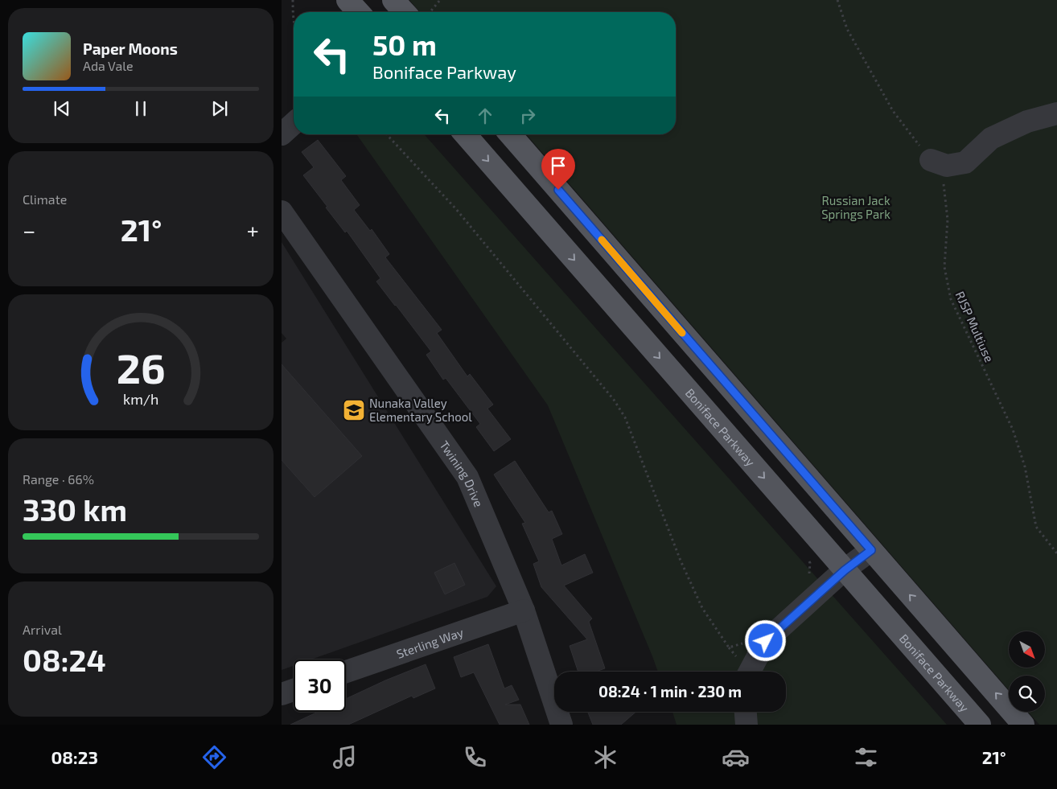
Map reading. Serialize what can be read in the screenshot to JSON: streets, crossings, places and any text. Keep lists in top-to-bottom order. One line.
{"streets":{"main road":["Boniface Parkway"],"street":["Twining Drive","Sterling Way"],"path":["RJSP Multiuse"]},"crossings":[["Twining Drive","Sterling Way"]],"parks":["Russian Jack Springs Park"],"places":{"school or university":["Nunaka Valley Elementary School"]},"north":"bottom right","page":{"turn":["50 m","Boniface Parkway"],"song":["Paper Moons","Ada Vale"],"tile":["Climate",["Range · 66%","330 km"],["Arrival","08:24"]],"heat":["−","21°","+"],"limit":"30","trip":"08:24 · 1 min · 230 m","tabs":["08:23","21°"],"gauge":["26","km/h"]}}
